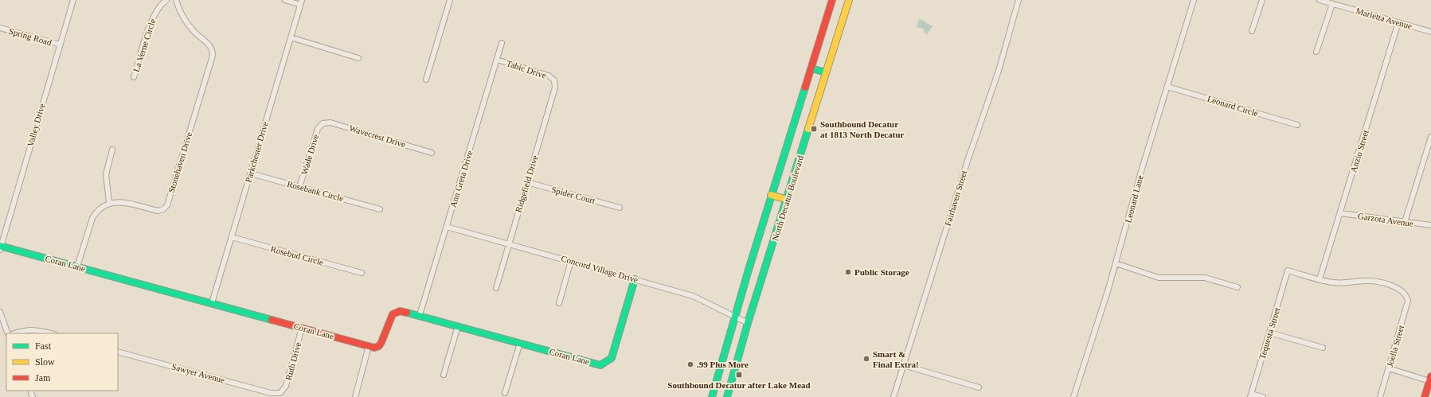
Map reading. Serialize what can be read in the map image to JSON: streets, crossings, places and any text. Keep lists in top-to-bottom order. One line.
{"streets":{"main road":["North Decatur Boulevard","Coran Lane"],"street":["Marietta Avenue","Spring Road","La Verne Circle","Tabic Drive","Leonard Circle","Valley Drive","Wavecrest Drive","Anzio Street","Parkchester Drive","Wade Drive","Stonehaven Drive","Ann Greta Drive","Ridgefield Drive","Rosebank Circle","Spider Court","Fairhaven Street","Leonard Lane","Garzota Avenue","Rosebud Circle","Concord Village Drive","Tequesta Street","Joella Street","Ruth Drive","Sawyer Avenue"]},"crossings":[["Marietta Avenue","Anzio Street"],["Spring Road","Valley Drive"],["Tabic Drive","Ann Greta Drive"],["Tabic Drive","Ridgefield Drive"],["Leonard Circle","Leonard Lane"],["Valley Drive","Coran Lane"],["Wavecrest Drive","Wade Drive"],["Anzio Street","Garzota Avenue"],["Anzio Street","Tequesta Street"],["Anzio Street","Joella Street"],["Parkchester Drive","Rosebank Circle"],["Parkchester Drive","Rosebud Circle"],["Parkchester Drive","Coran Lane"],["Wade Drive","Rosebank Circle"],["Ann Greta Drive","Coran Lane"],["Ann Greta Drive","Concord Village Drive"],["Ridgefield Drive","Spider Court"],["Ridgefield Drive","Concord Village Drive"],["North Decatur Boulevard","Concord Village Drive"],["Coran Lane","Concord Village Drive"],["Coran Lane","Ruth Drive"],["Tequesta Street","Joella Street"],["Ruth Drive","Sawyer Avenue"]],"places":{"transit":["Southbound Decatur at 1813 North Decatur","Southbound Decatur after Lake Mead"],"other":["Public Storage","Smart & Final Extra!",".99 Plus More"]},"legend":["Fast","Slow","Jam"]}
